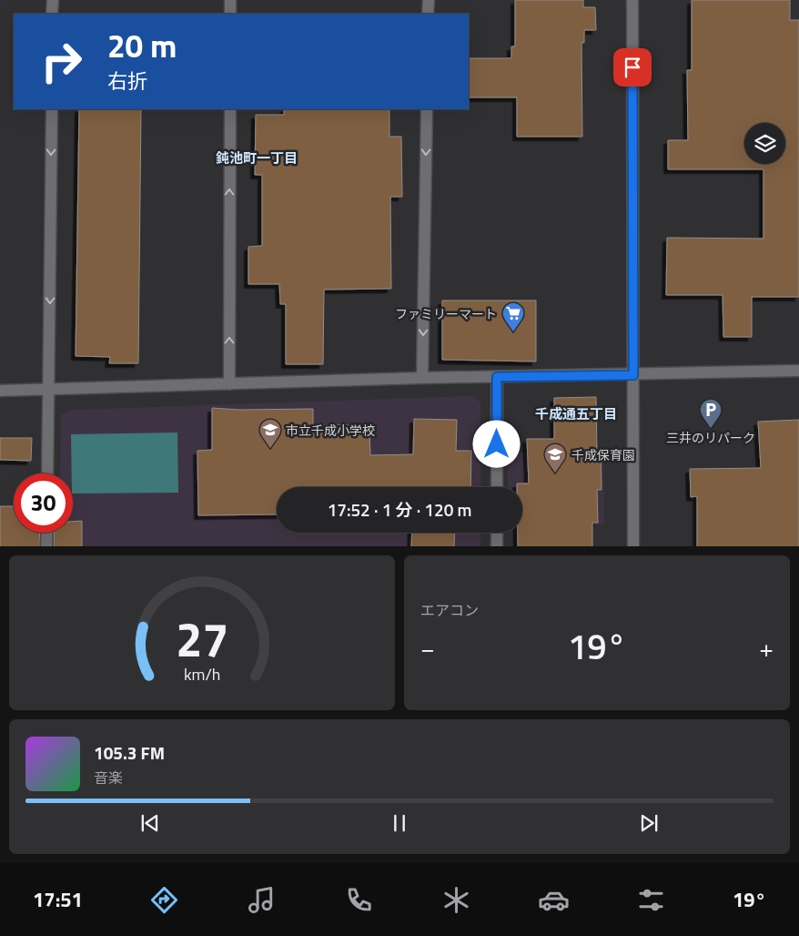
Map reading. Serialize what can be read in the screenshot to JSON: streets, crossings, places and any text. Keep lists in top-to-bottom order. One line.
{"districts":["鈍池町一丁目","千成通五丁目"],"places":{"supermarket":["ファミリーマート"],"parking":["三井のリパーク"],"school or university":["市立千成小学校","千成保育園"]},"page":{"turn":["20 m","右折"],"limit":"30","trip":"17:52 · 1 分 · 120 m","tile":"エアコン","heat":["−","19°","+"],"song":["105.3 FM","音楽"],"tabs":["17:51","19°"],"gauge":["27","km/h"]}}
